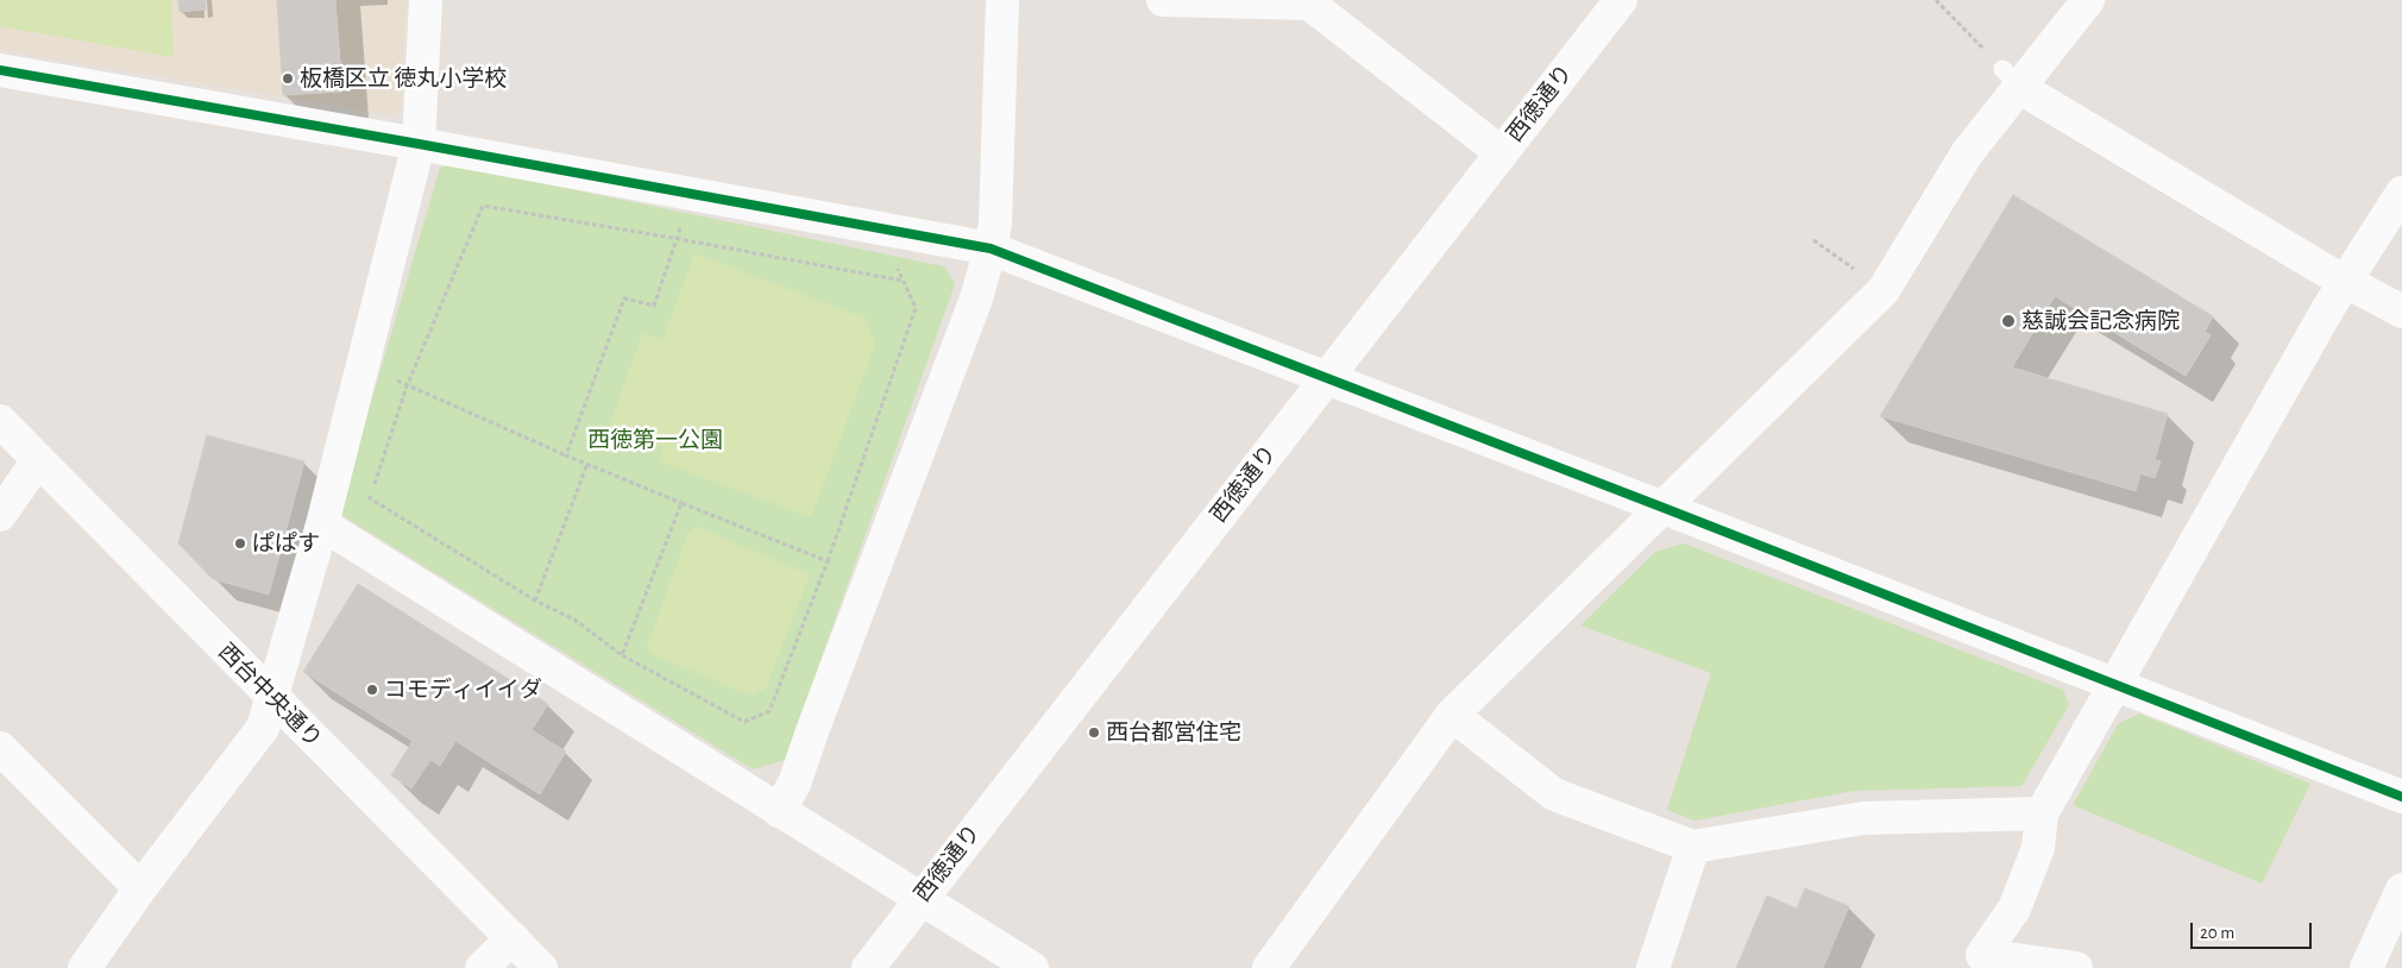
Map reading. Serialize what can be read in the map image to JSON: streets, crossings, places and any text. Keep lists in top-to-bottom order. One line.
{"streets":{"street":["西徳通り","西台中央通り"]},"parks":["西徳第一公園"],"places":["板橋区立 徳丸小学校","慈誠会記念病院","ぱぱす","コモディイイダ","西台都営住宅"],"scale_bar":"20 m"}
